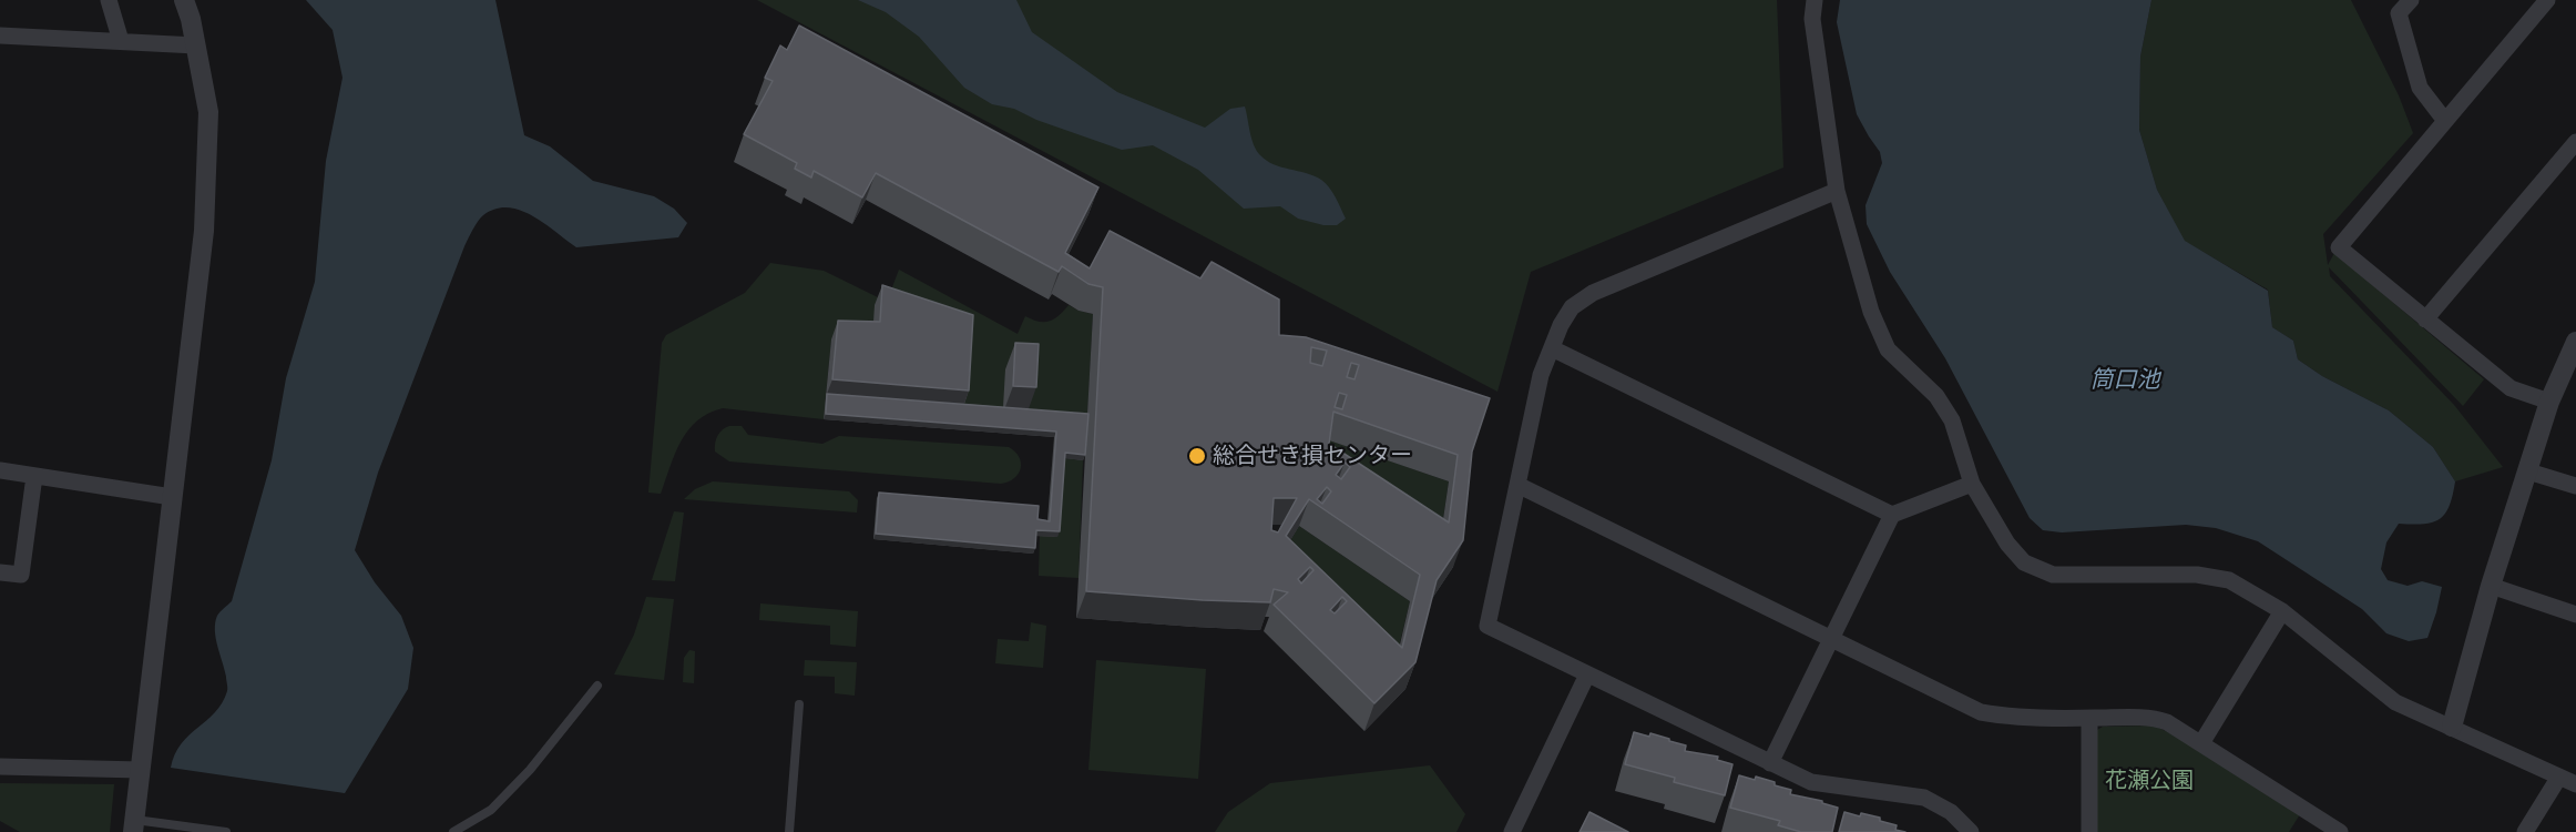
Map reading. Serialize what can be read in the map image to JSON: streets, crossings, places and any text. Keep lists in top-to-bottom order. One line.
{"water":["筒口池"],"parks":["花瀬公園"],"places":["総合せき損センター"]}
